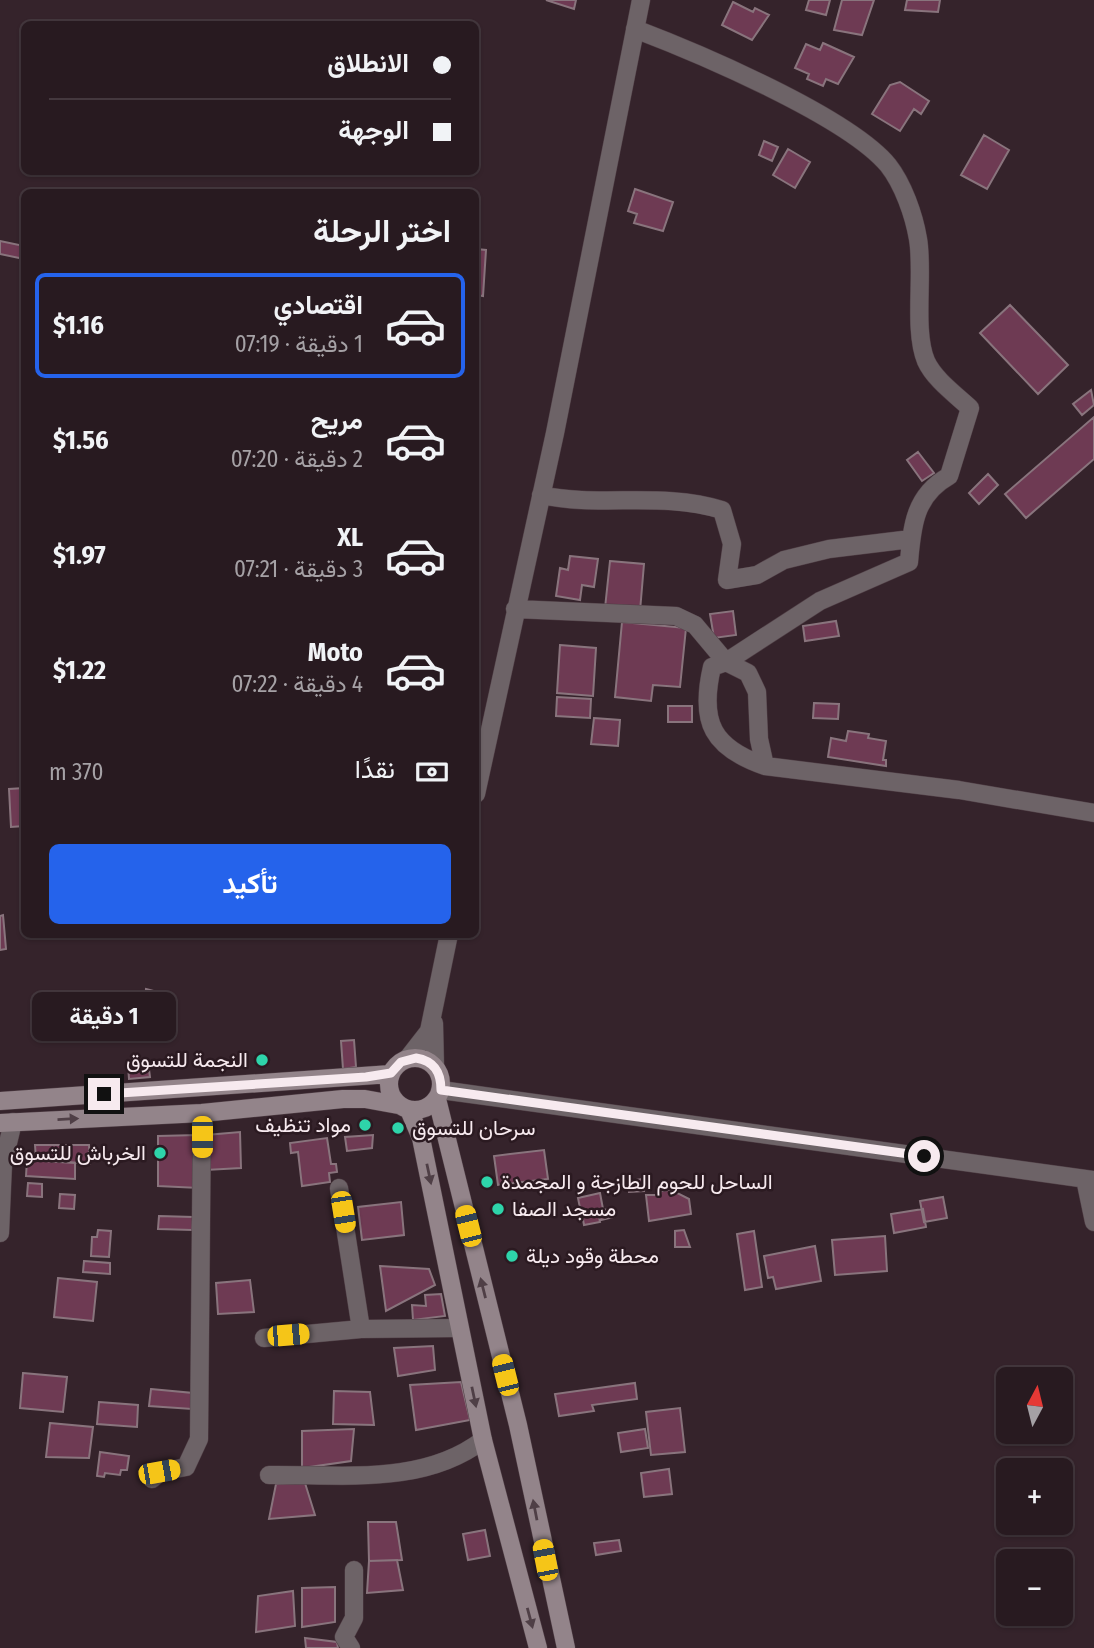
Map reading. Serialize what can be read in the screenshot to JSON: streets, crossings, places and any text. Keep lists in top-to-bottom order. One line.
{"places":["النجمة للتسوق","مواد تنظيف","سرحان للتسوق","الخرباش للتسوق","الساحل للحوم الطازجة و المجمدة","مسجد الصفا","محطة وقود ديلة"],"north":"top","page":{"banner":["الانطلاق","الوجهة"],"heading":"اختر الرحلة","list":[{"name":"اقتصادي","note":"1 دقيقة · 07:19","value":"$1.16"},{"name":"مريح","note":"2 دقيقة · 07:20","value":"$1.56"},{"name":"XL","note":"3 دقيقة · 07:21","value":"$1.97"},{"name":"Moto","note":"4 دقيقة · 07:22","value":"$1.22"}],"pay":["نقدًا","370 m"],"buttons":"تأكيد","bubble":"1 دقيقة","map_buttons":["+","−"]}}
